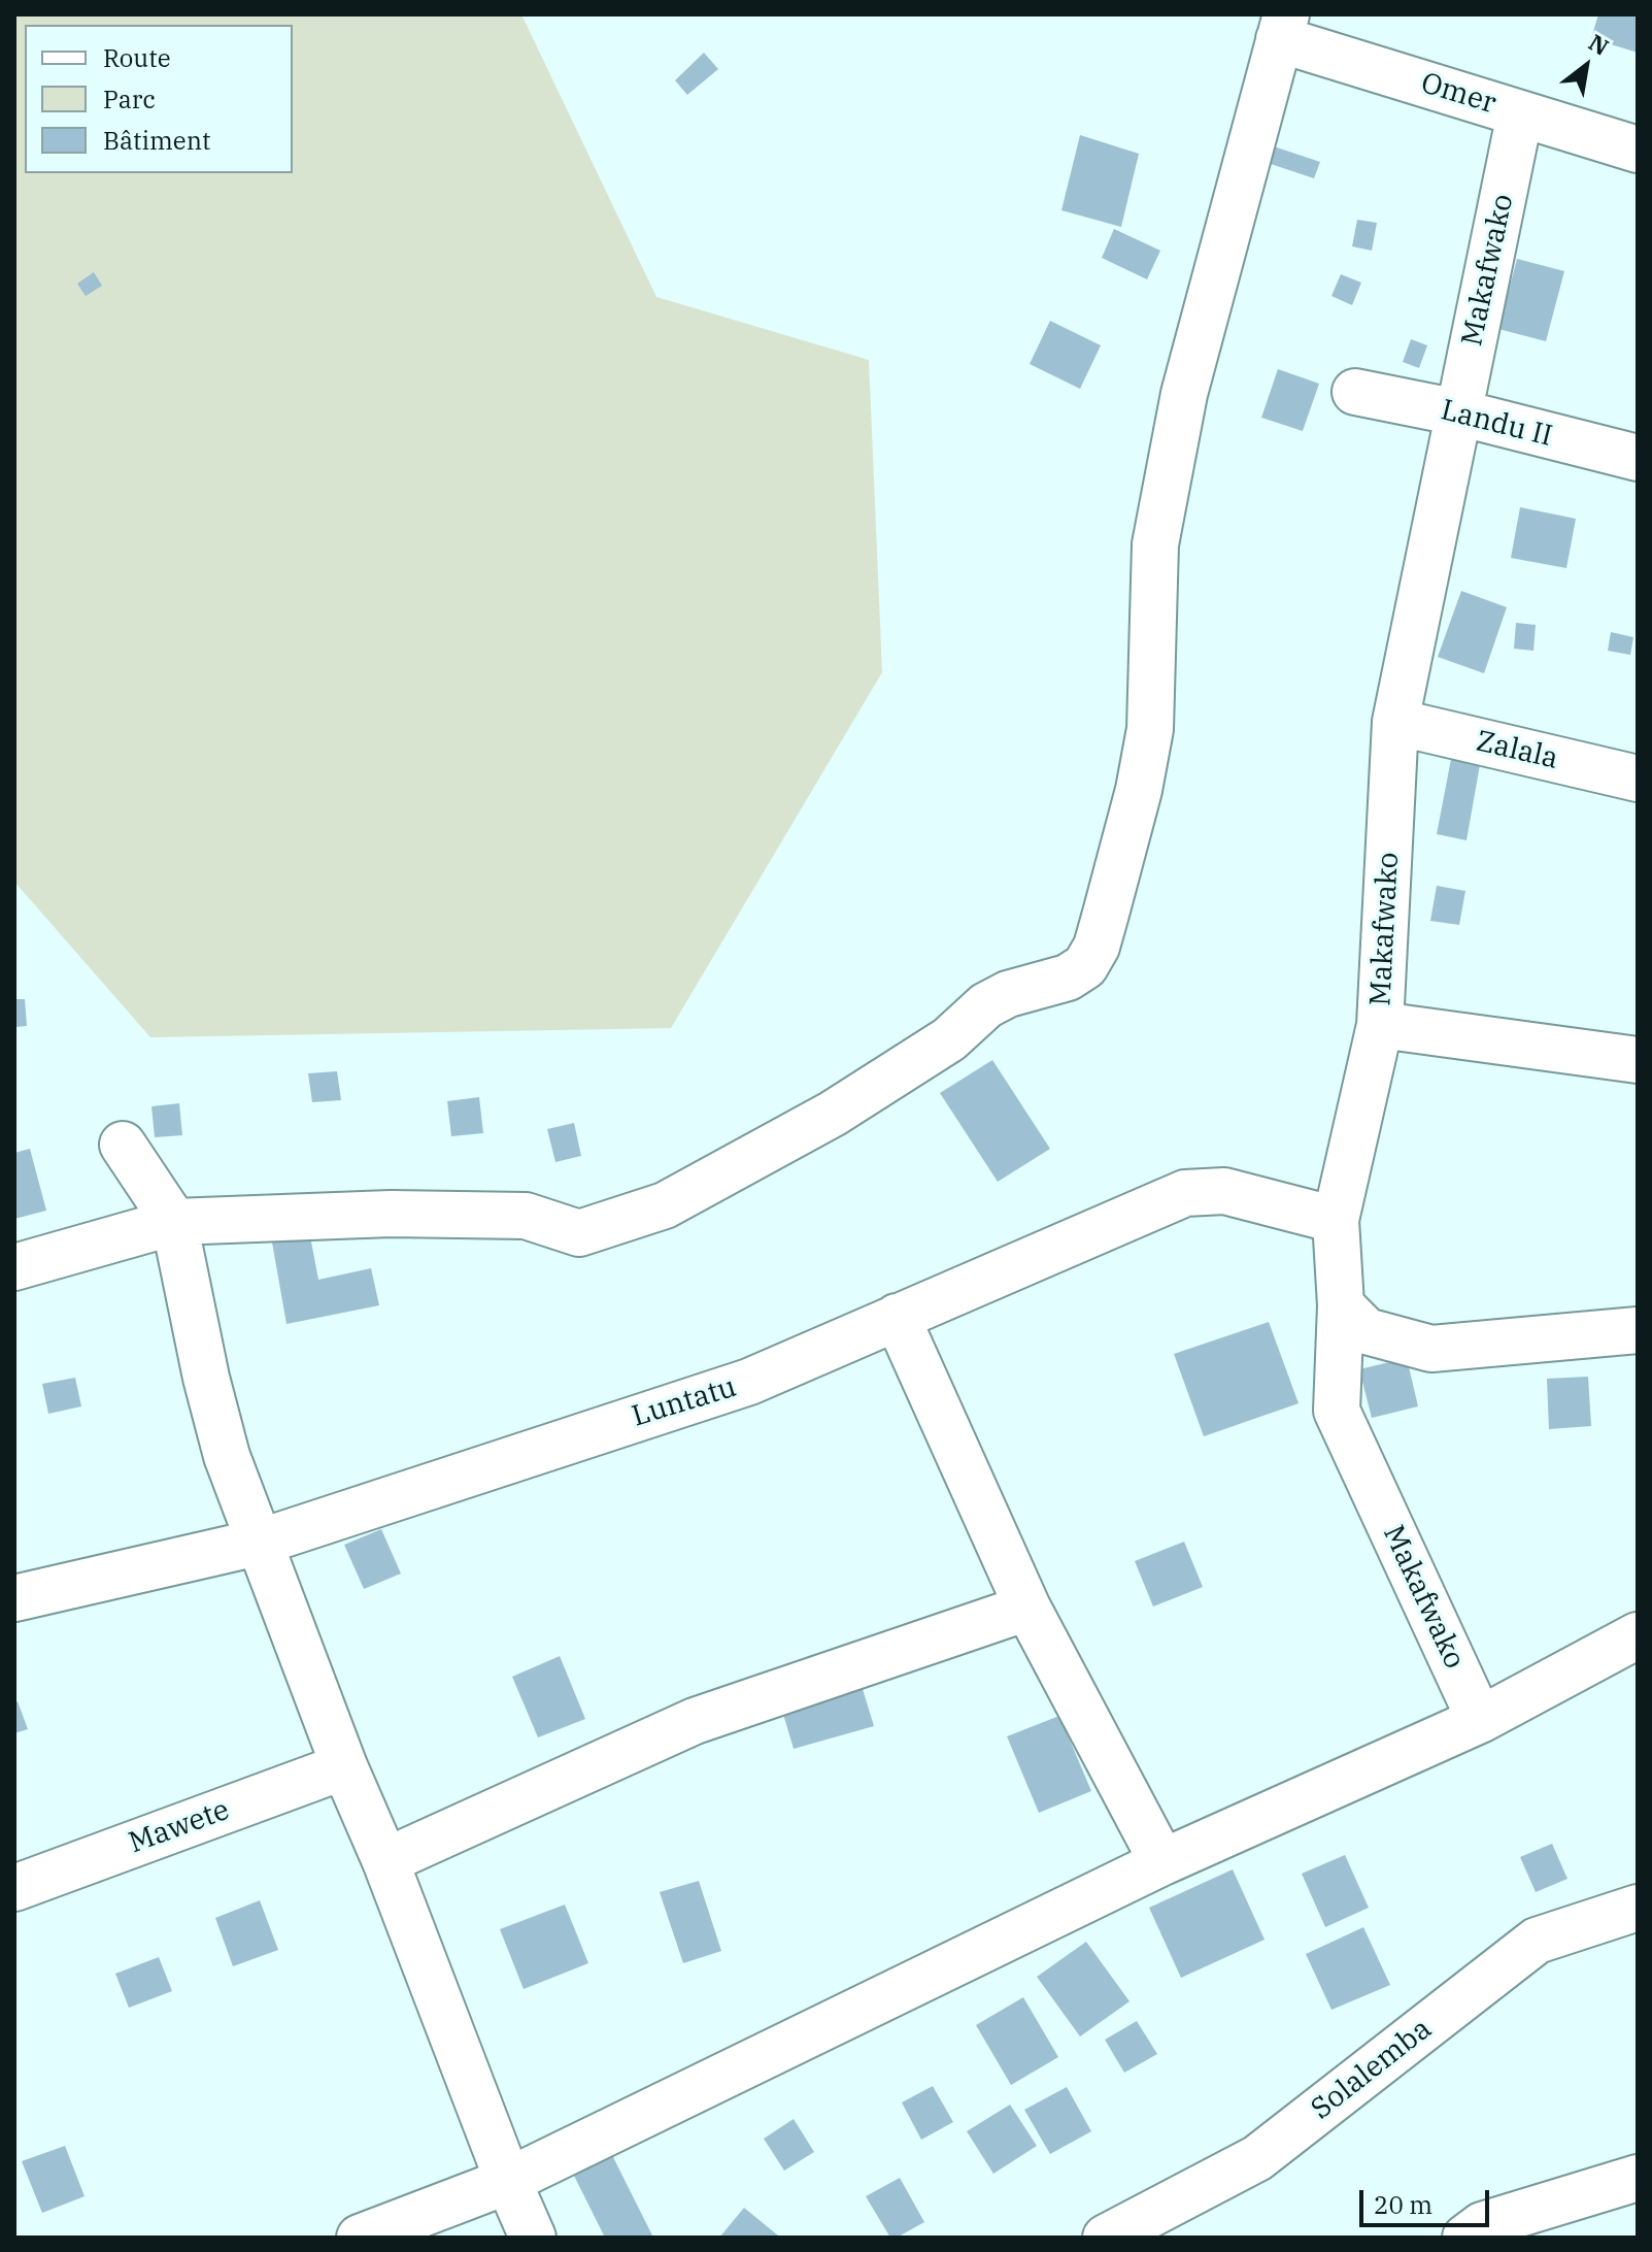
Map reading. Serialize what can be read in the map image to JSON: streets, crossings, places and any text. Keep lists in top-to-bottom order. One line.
{"streets":{"street":["Omer","Makafwako","Landu II","Zalala","Luntatu","Mawete","Solalemba"]},"crossings":[["Omer","Makafwako"],["Makafwako","Landu II"],["Makafwako","Zalala"],["Makafwako","Luntatu"]],"legend":["Route","Parc","Bâtiment"],"scale_bar":"20 m","north":"top right"}
